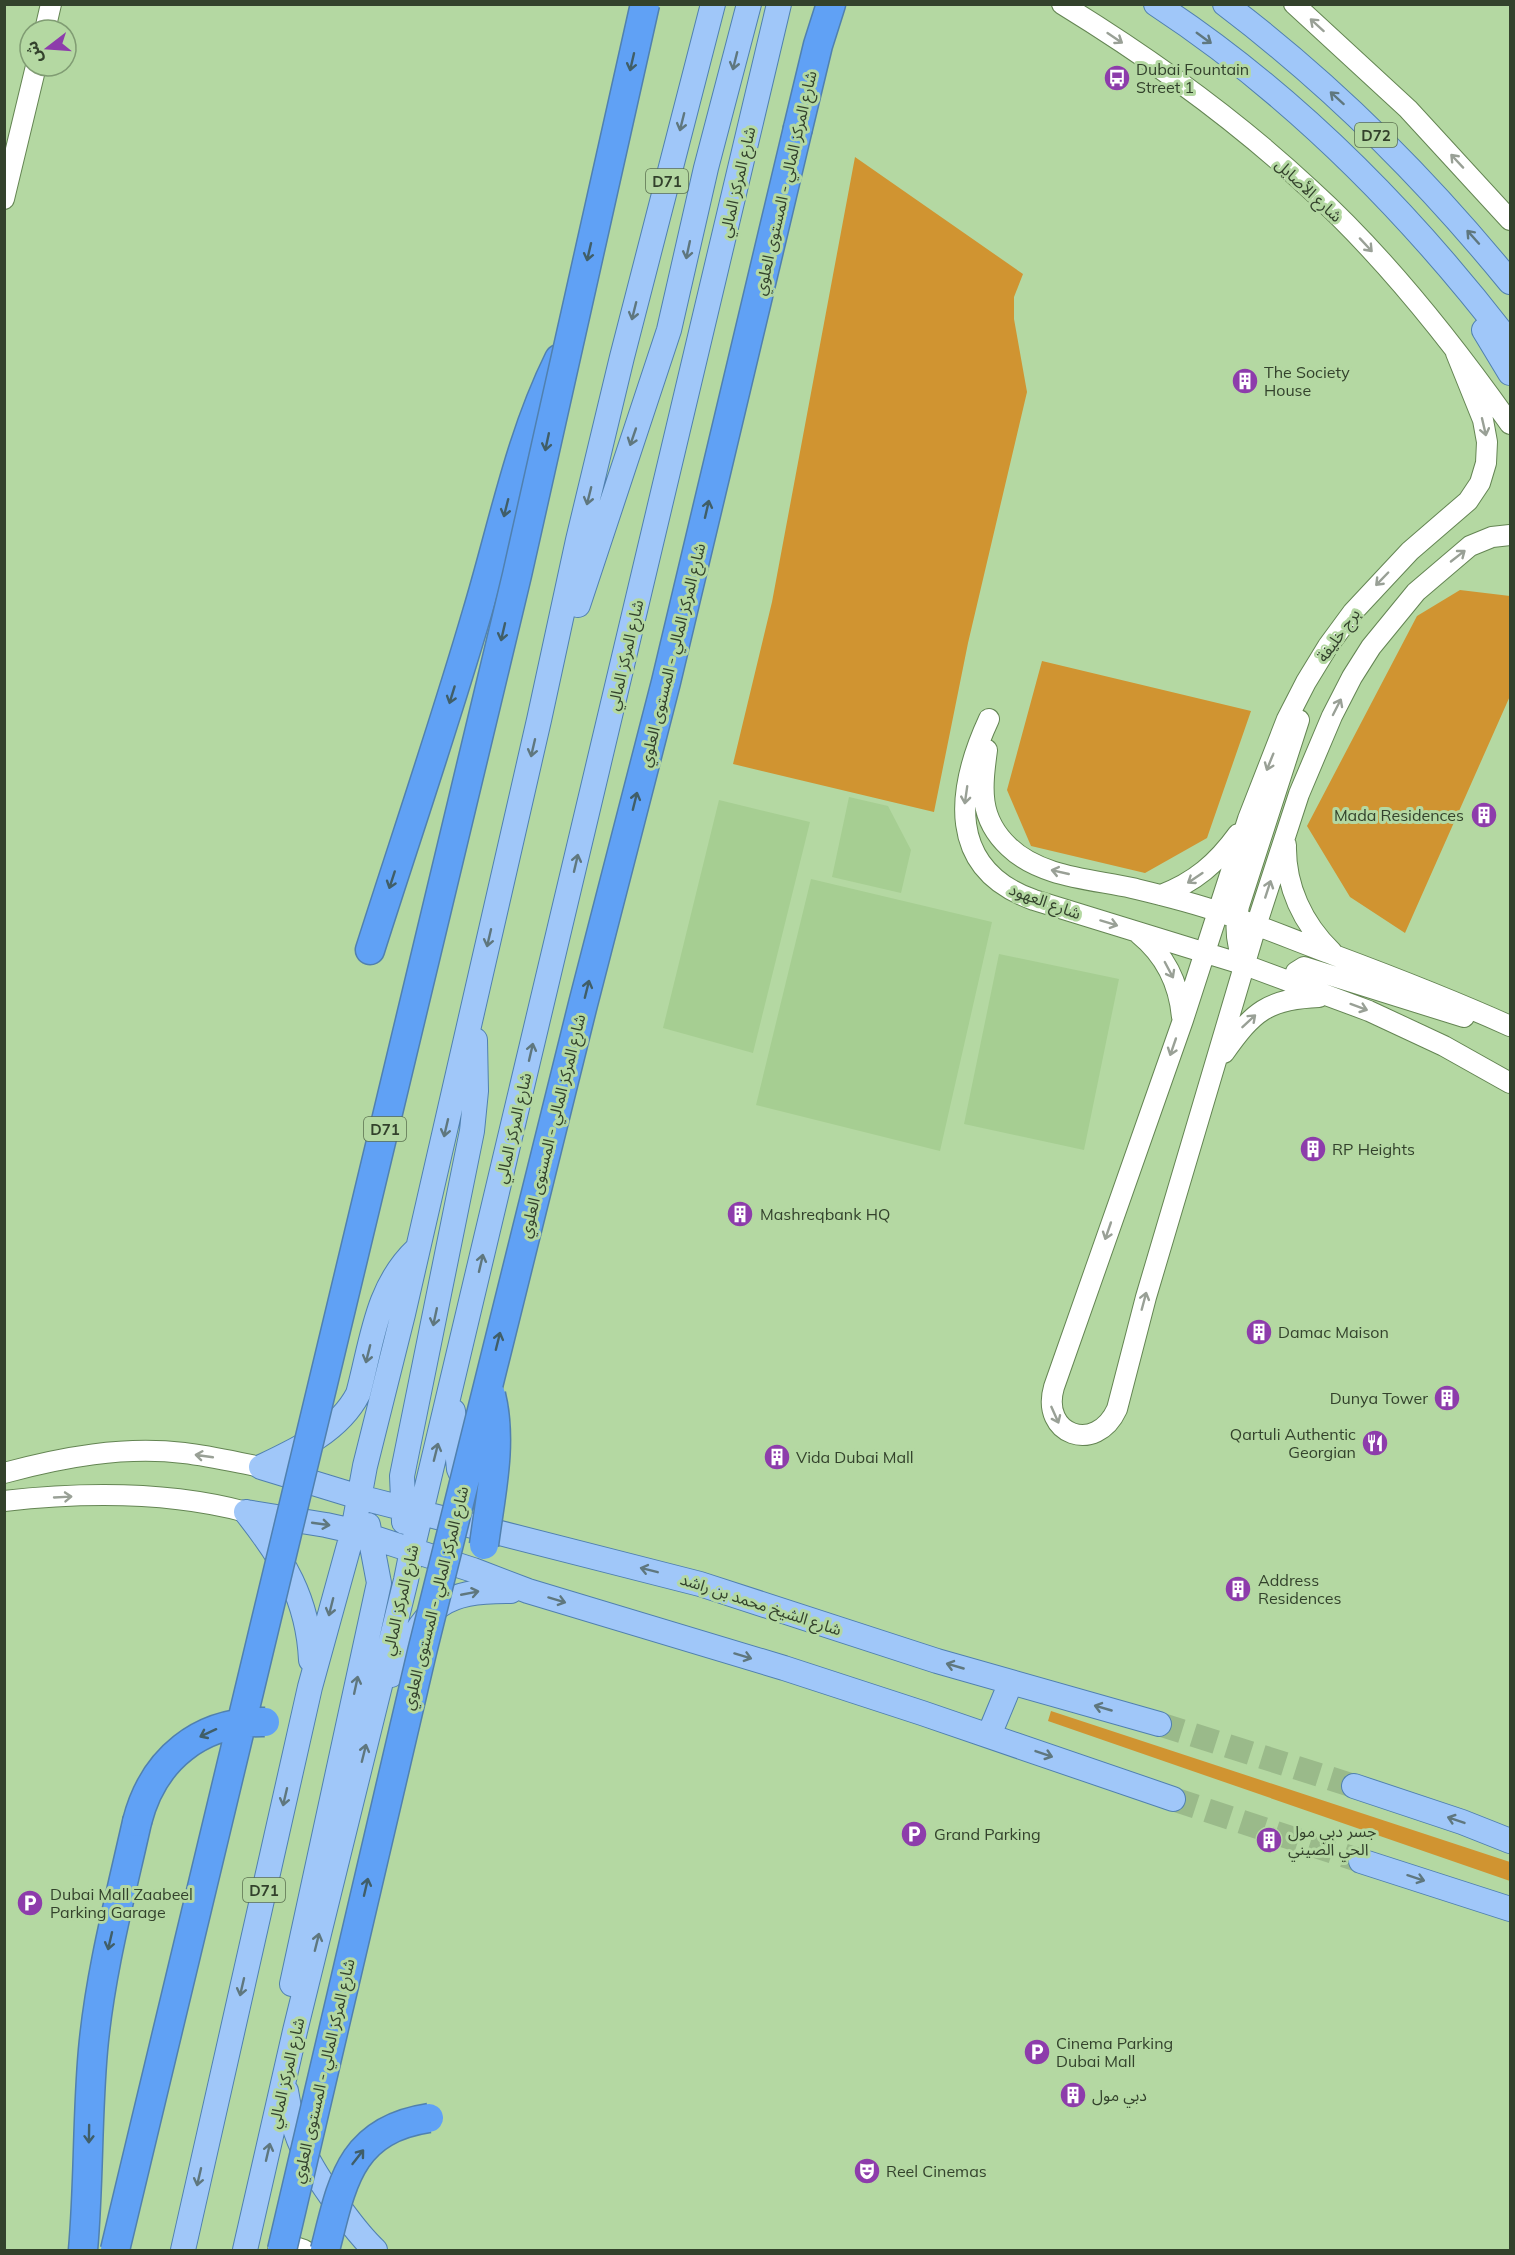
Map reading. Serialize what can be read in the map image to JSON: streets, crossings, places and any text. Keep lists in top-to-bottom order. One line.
{"streets":{"highway":["D71","شارع المركز المالي - المستوى العلوي"],"main road":["D72","شارع المركز المالي","شارع الشيخ محمد بن راشد"],"street":["شارع الأصايل","برج خليفة","شارع العهود"]},"crossings":[["D71","شارع الشيخ محمد بن راشد"],["شارع المركز المالي","شارع الشيخ محمد بن راشد"],["شارع الأصايل","برج خليفة"],["برج خليفة","شارع العهود"]],"places":{"bus stop":["Dubai Fountain Street 1"],"building":["The Society House","Mada Residences","RP Heights","Mashreqbank HQ","Damac Maison","Dunya Tower","Vida Dubai Mall","Address Residences","جسر دبي مول الحي الصيني","دبي مول"],"restaurant":["Qartuli Authentic Georgian"],"parking":["Grand Parking","Dubai Mall Zaabeel Parking Garage","Cinema Parking Dubai Mall"],"theatre":["Reel Cinemas"]},"north":"left"}
